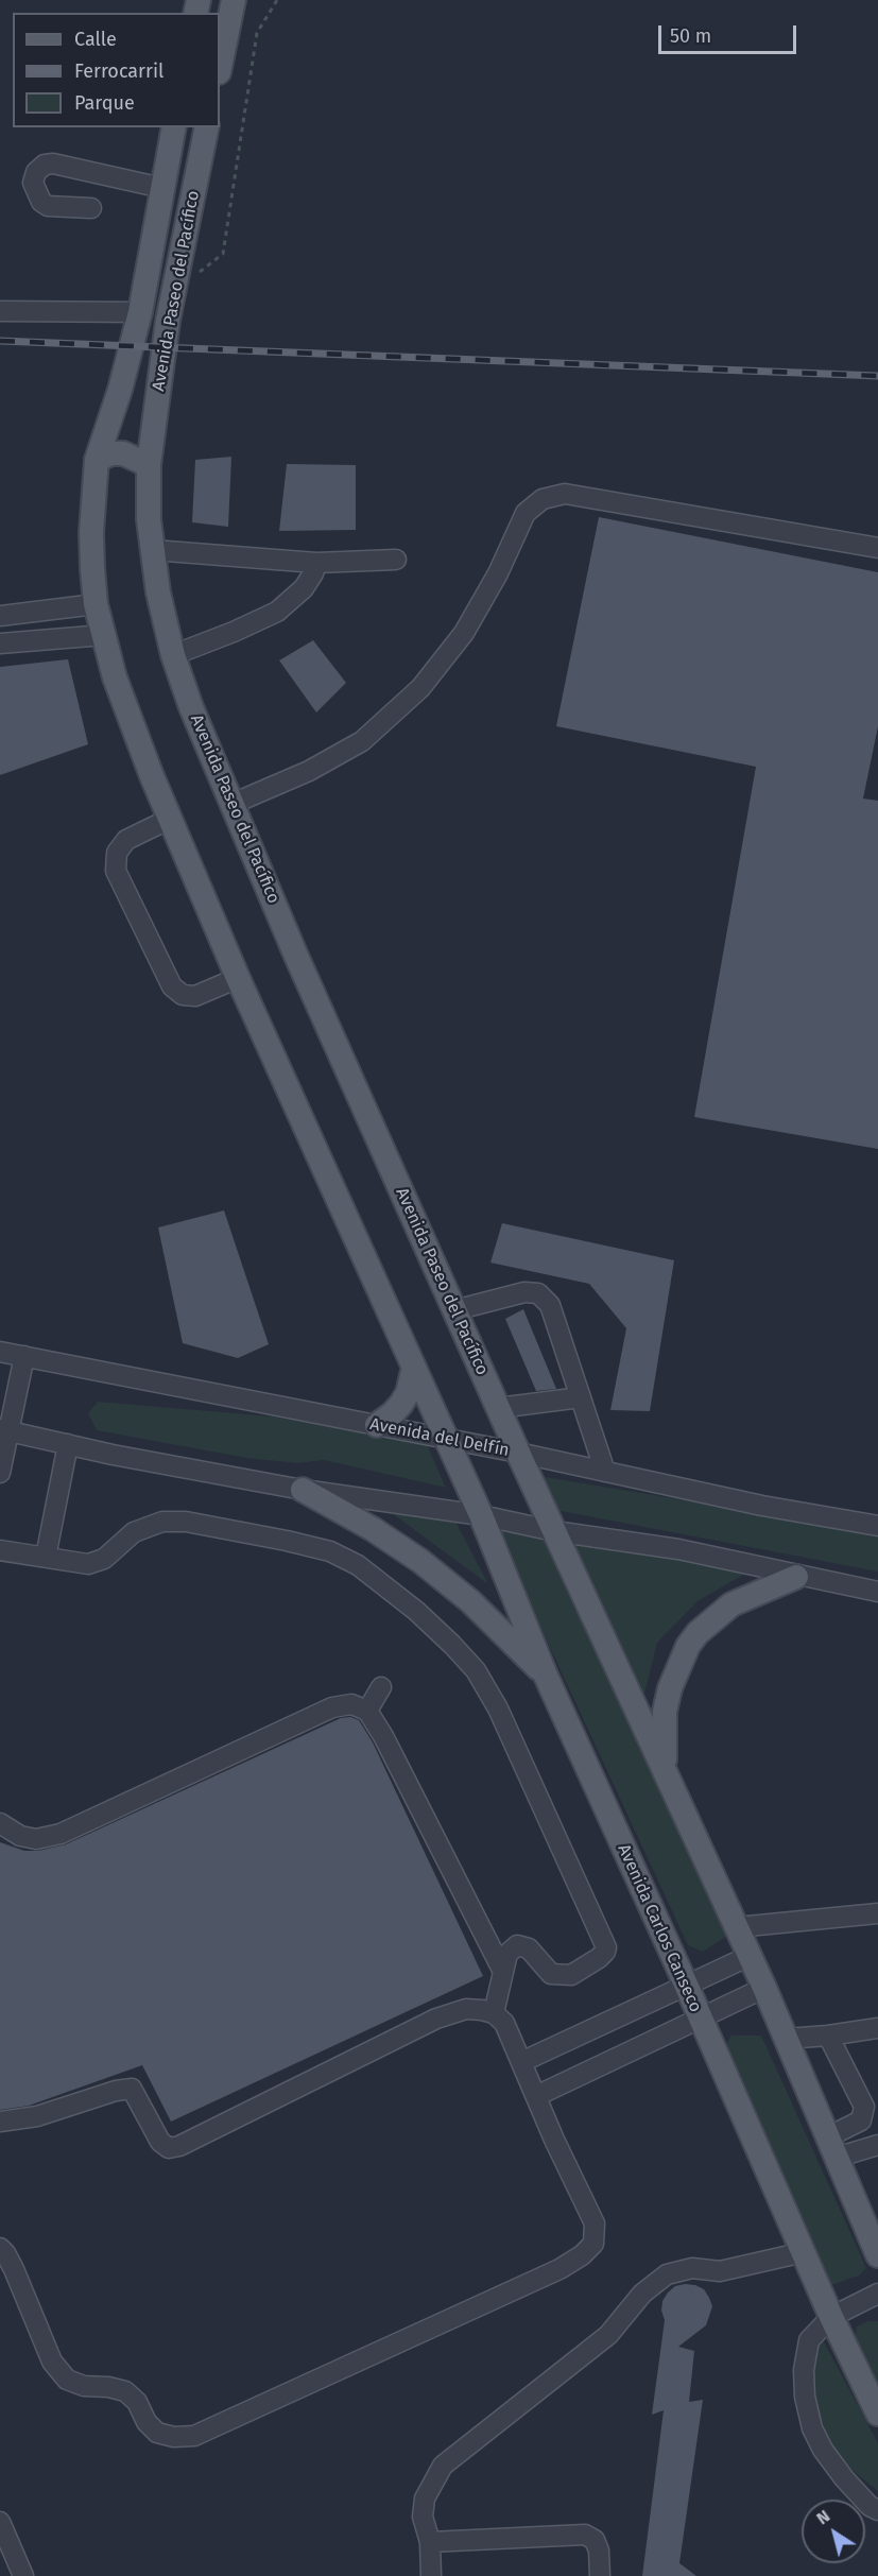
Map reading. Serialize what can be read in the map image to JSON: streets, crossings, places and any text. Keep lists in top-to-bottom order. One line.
{"streets":{"main road":["Avenida Paseo del Pacífico","Avenida Carlos Canseco"],"street":["Avenida del Delfín"]},"crossings":[["Avenida Paseo del Pacífico","Avenida del Delfín"],["Avenida Paseo del Pacífico","Avenida Carlos Canseco"],["Avenida del Delfín","Avenida Carlos Canseco"]],"legend":["Calle","Ferrocarril","Parque"],"scale_bar":"50 m","north":"top left"}
